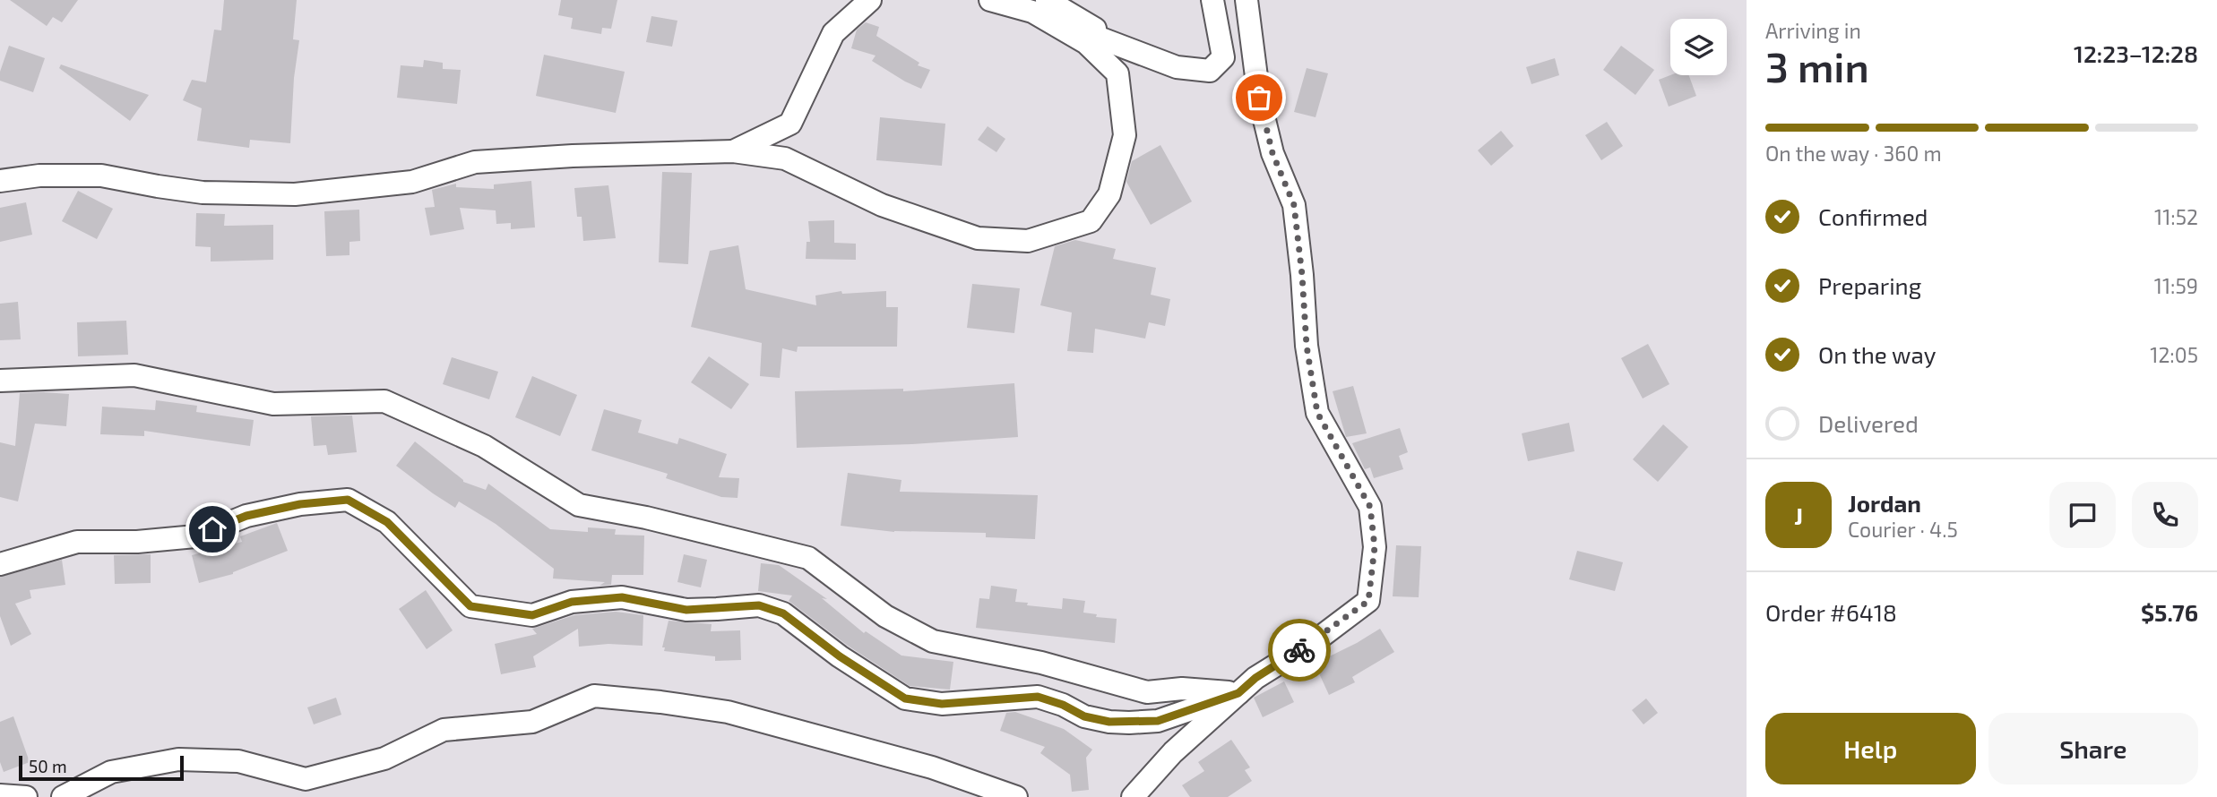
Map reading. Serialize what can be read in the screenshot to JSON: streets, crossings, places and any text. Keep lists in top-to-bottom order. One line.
{"scale_bar":"50 m","page":{"heading":["3 min","Arriving in","12:23–12:28"],"panel":["Jordan","Courier · 4.5","Order #6418","$5.76"],"bar":"On the way · 360 m","list":[["Confirmed","11:52"],["Preparing","11:59"],["On the way","12:05"],"Delivered"],"round":"J","buttons":["Help","Share"],"scale":"50 m"}}
